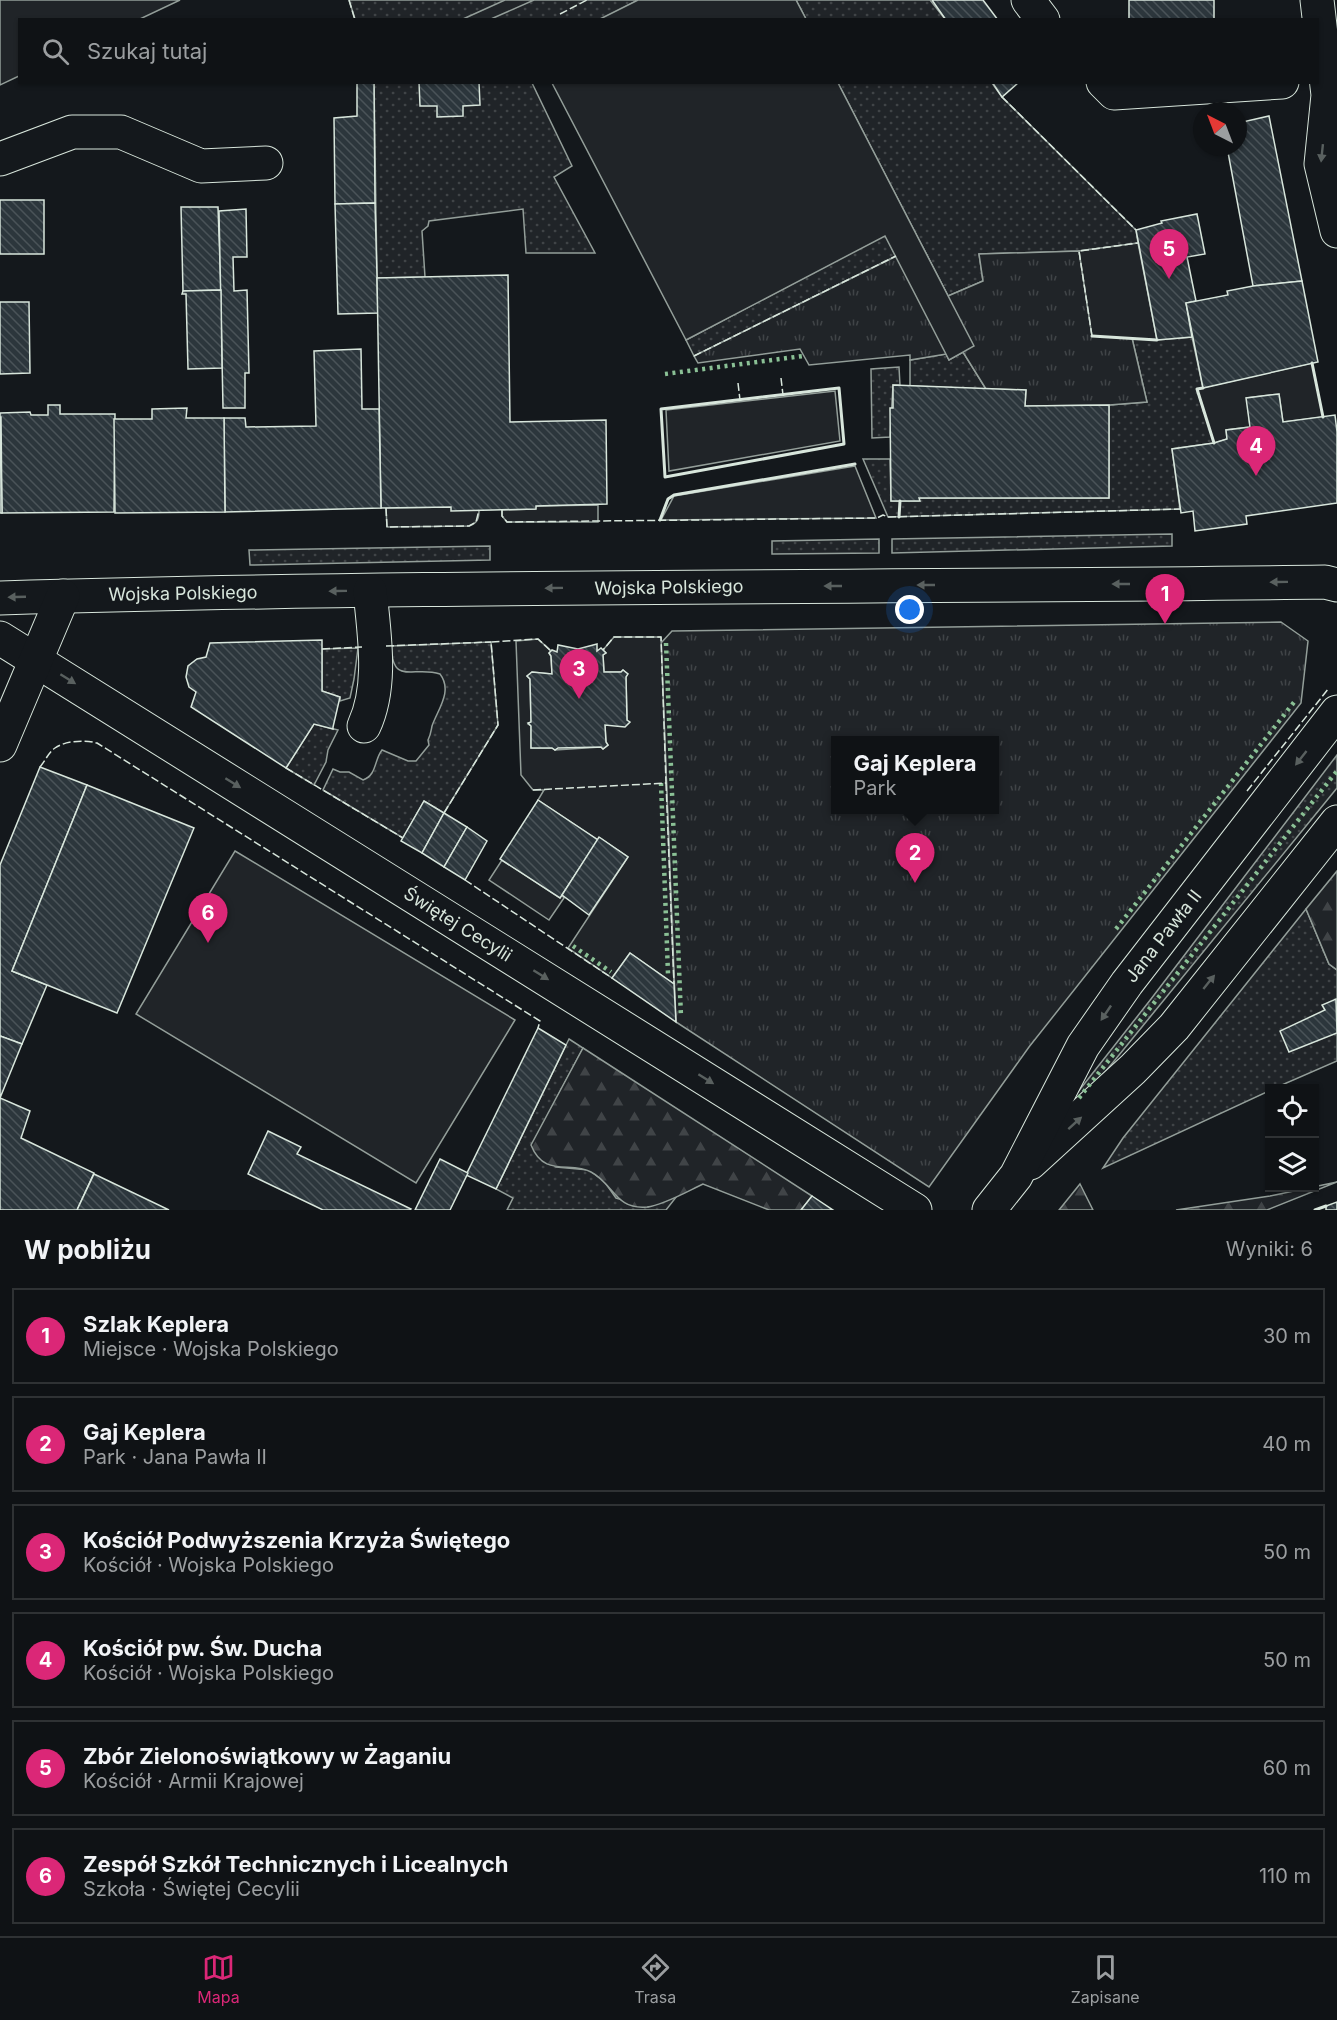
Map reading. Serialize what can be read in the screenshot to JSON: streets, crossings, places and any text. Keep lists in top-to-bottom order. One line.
{"streets":{"street":["Wojska Polskiego","Świętej Cecylii","Jana Pawła II"]},"one_way":["Wojska Polskiego","Świętej Cecylii"],"north":"top left","page":{"search":"Szukaj tutaj","pins":["5","4","1","3","2","6"],"popup":["Gaj Keplera","Park"],"heading":["W pobliżu","Wyniki: 6"],"list":[{"mark":"1","name":"Szlak Keplera","note":"Miejsce · Wojska Polskiego","value":"30 m"},{"mark":"2","name":"Gaj Keplera","note":"Park · Jana Pawła II","value":"40 m"},{"mark":"3","name":"Kościół Podwyższenia Krzyża Świętego","note":"Kościół · Wojska Polskiego","value":"50 m"},{"mark":"4","name":"Kościół pw. Św. Ducha","note":"Kościół · Wojska Polskiego","value":"50 m"},{"mark":"5","name":"Zbór Zielonoświątkowy w Żaganiu","note":"Kościół · Armii Krajowej","value":"60 m"},{"mark":"6","name":"Zespół Szkół Technicznych i Licealnych","note":"Szkoła · Świętej Cecylii","value":"110 m"}],"nav":["Mapa","Trasa","Zapisane"]}}
